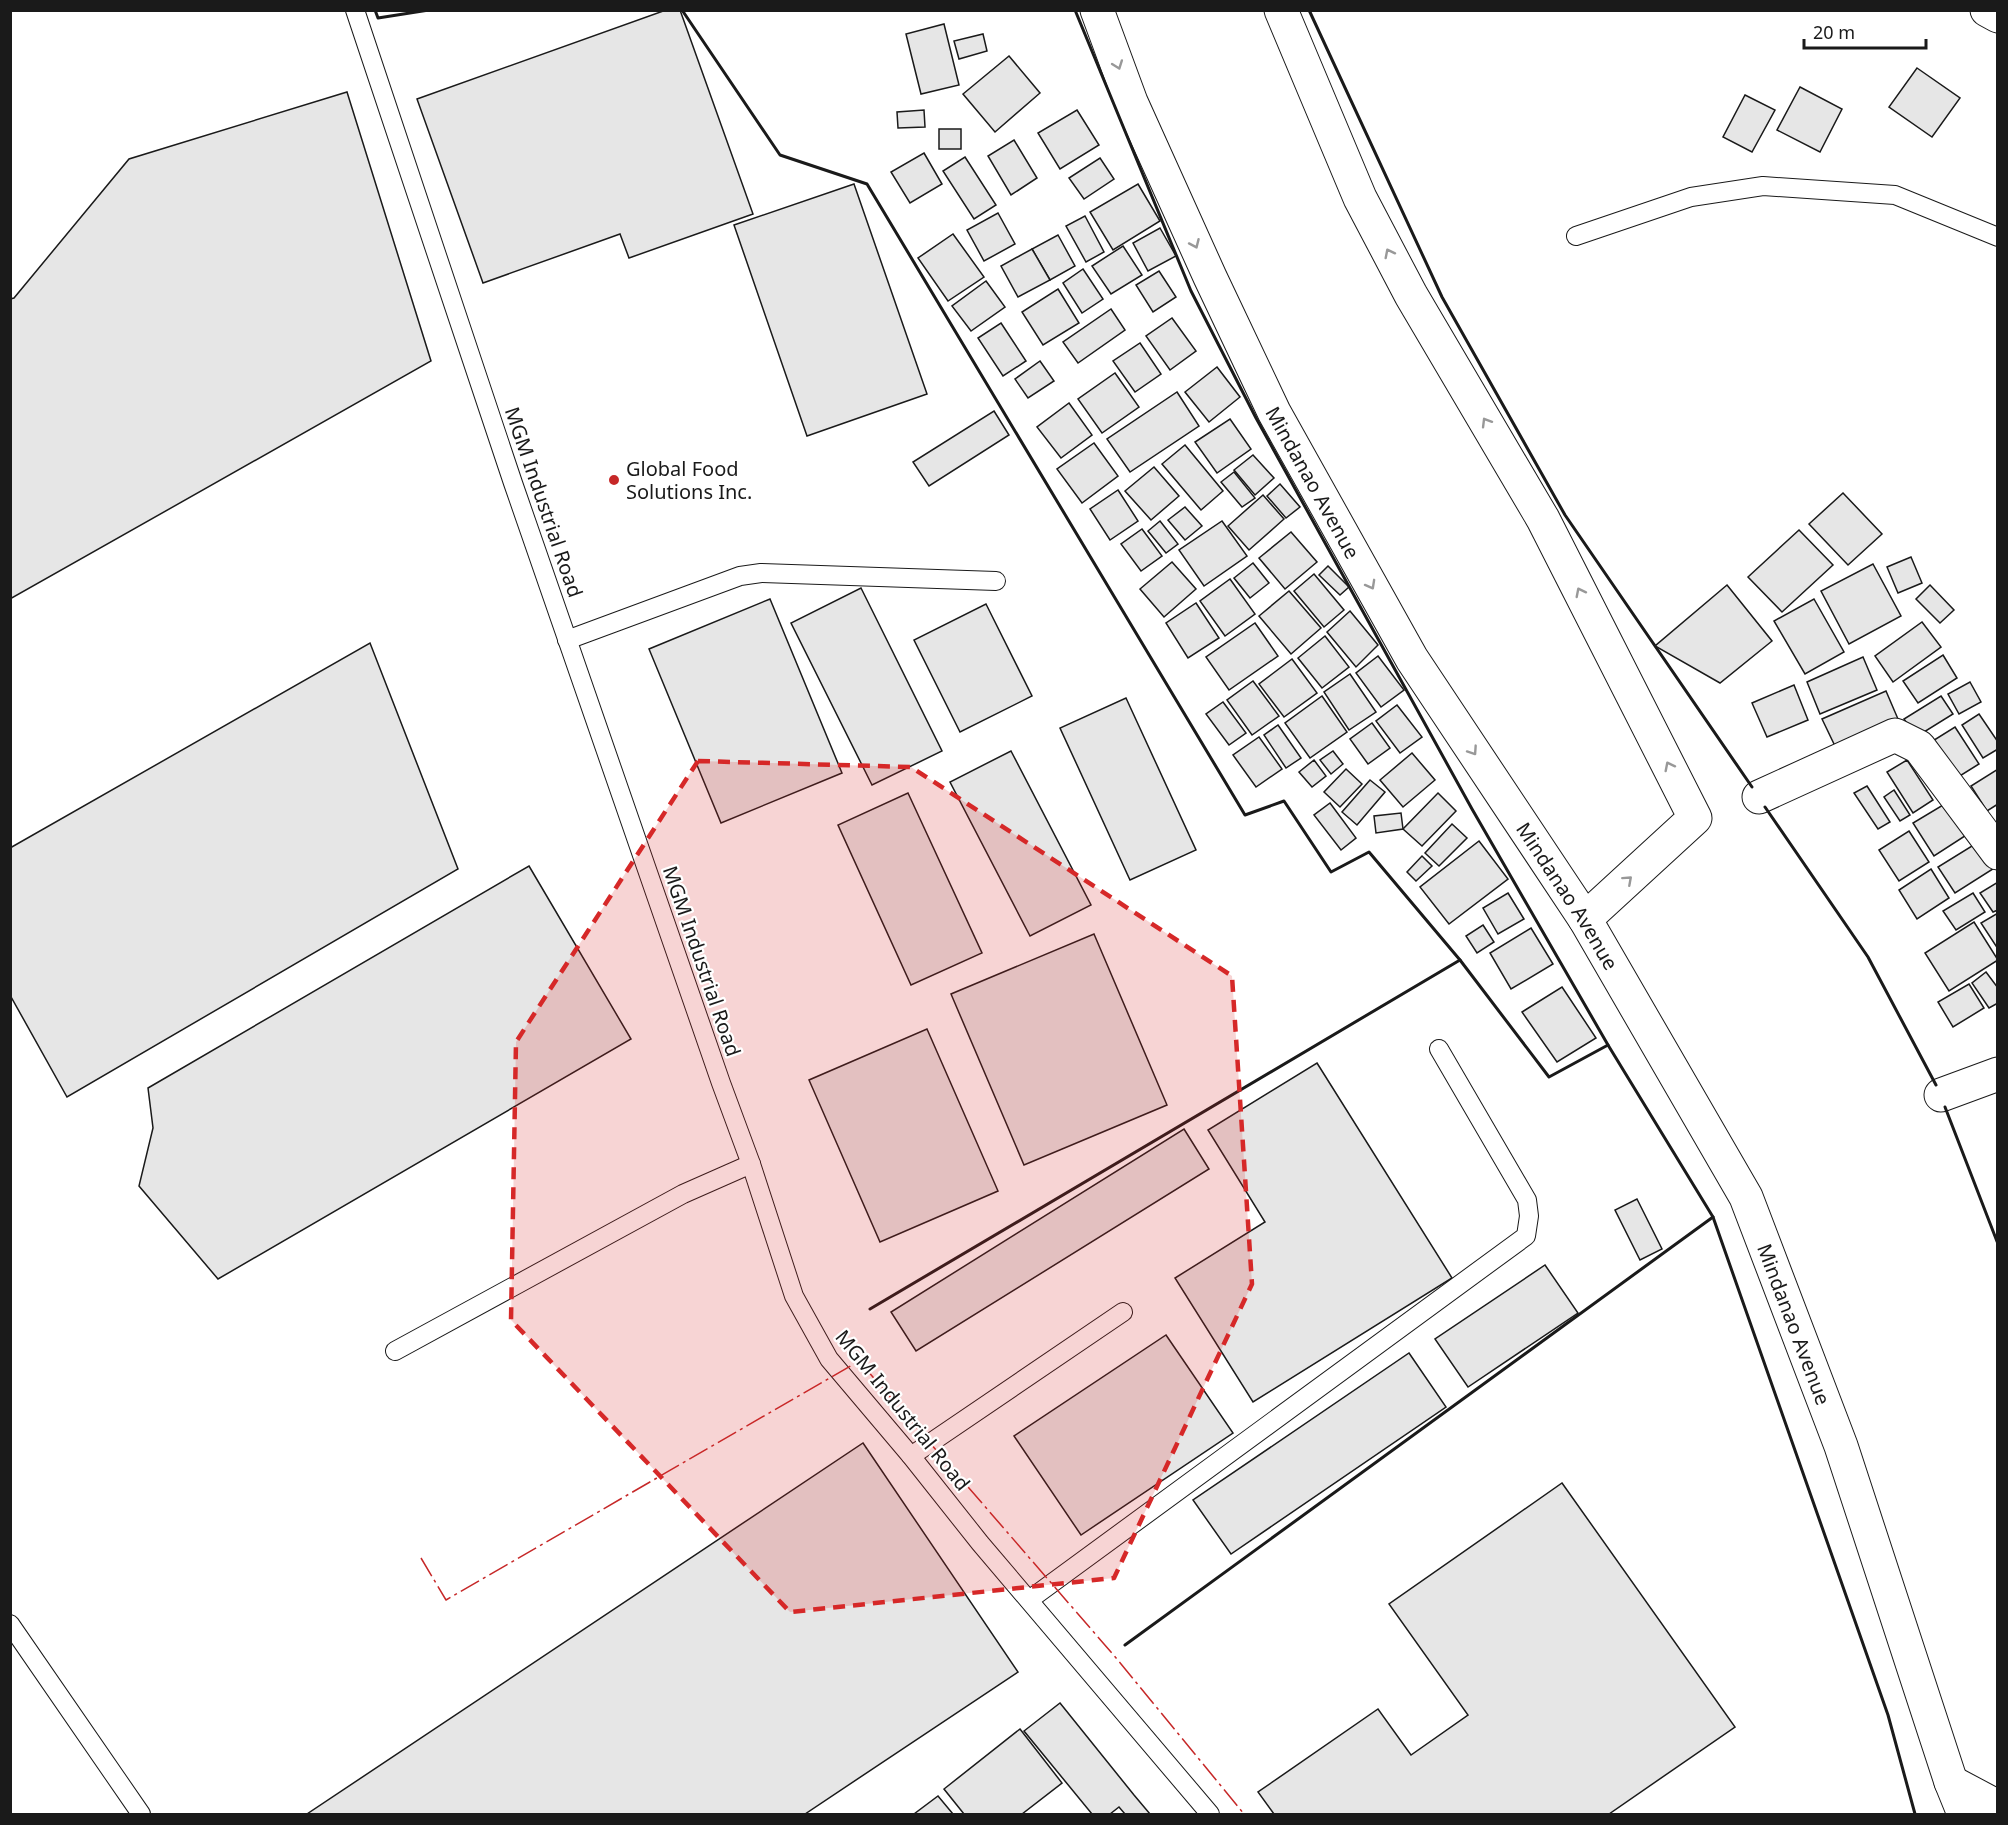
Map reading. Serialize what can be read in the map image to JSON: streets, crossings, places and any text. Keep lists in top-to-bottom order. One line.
{"streets":{"main road":["Mindanao Avenue"],"lane":["MGM Industrial Road"]},"one_way":["Mindanao Avenue"],"places":["Global Food Solutions Inc."],"scale_bar":"20 m"}
